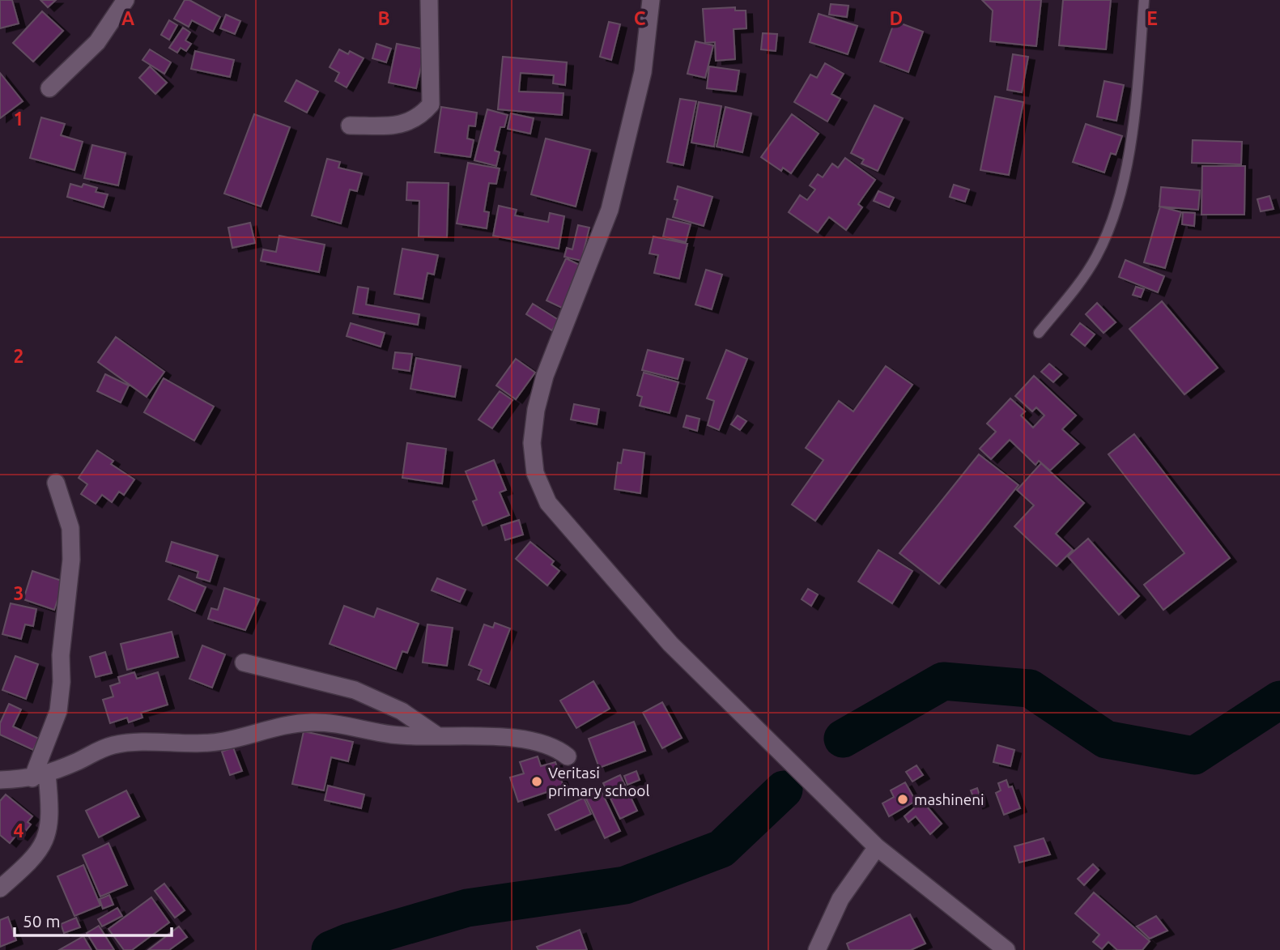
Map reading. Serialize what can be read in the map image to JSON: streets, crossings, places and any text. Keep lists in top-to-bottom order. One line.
{"places":["Veritasi primary school","mashineni"],"scale_bar":"50 m","grid":{"columns":["A","B","C","D","E"],"rows":["1","2","3","4"]}}
